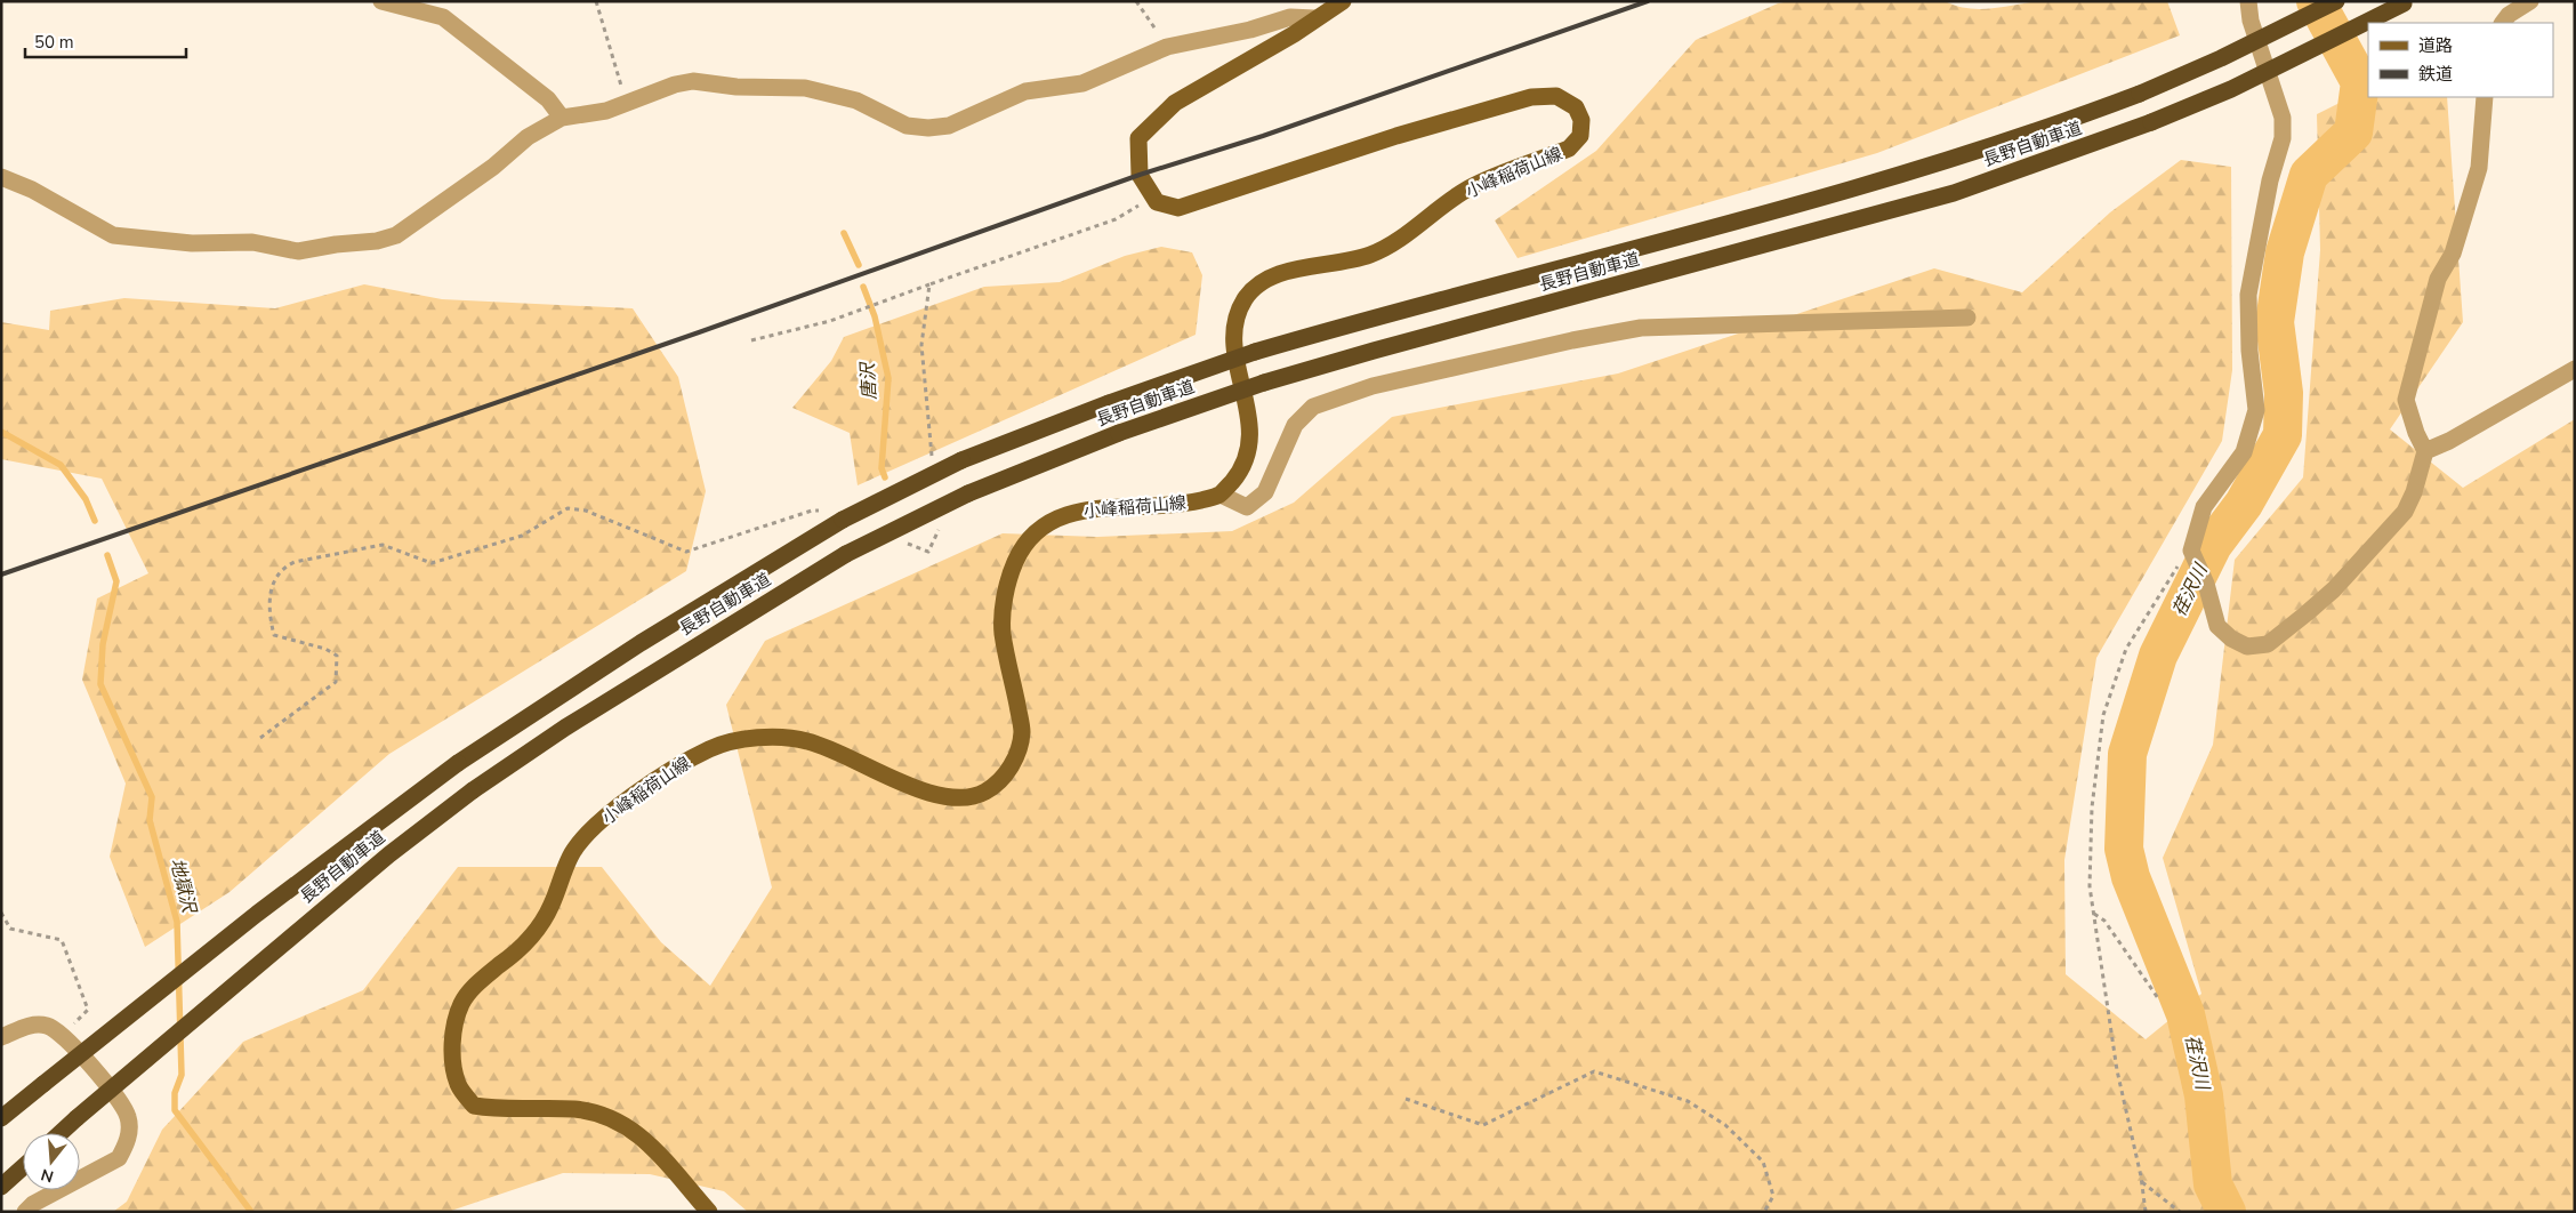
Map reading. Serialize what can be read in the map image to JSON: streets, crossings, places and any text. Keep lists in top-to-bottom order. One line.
{"streets":{"highway":["長野自動車道"],"main road":["小峰稲荷山線"]},"water":["唐沢","荏沢川","地獄沢"],"legend":["道路","鉄道"],"scale_bar":"50 m","north":"bottom"}
